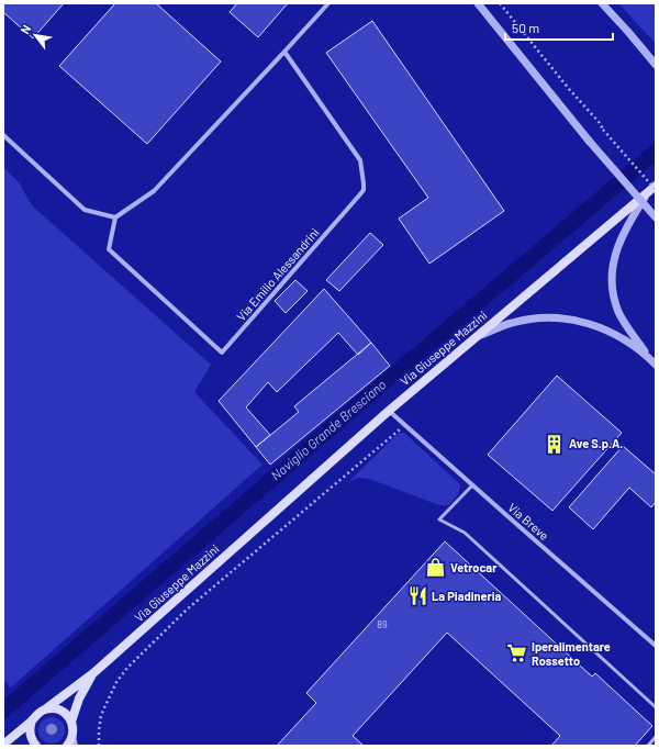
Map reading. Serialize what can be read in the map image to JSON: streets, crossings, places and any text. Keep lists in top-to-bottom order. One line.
{"streets":{"main road":["Via Giuseppe Mazzini"],"street":["Via Emilio Alessandrini","Via Breve"]},"crossings":[["Via Giuseppe Mazzini","Via Breve"]],"water":["Naviglio Grande Bresciano"],"places":{"building":["Ave S.p.A."],"shop":["Vetrocar"],"restaurant":["La Piadineria"],"supermarket":["Iperalimentare Rossetto"]},"house_numbers":["89"],"scale_bar":"50 m","north":"top left"}
